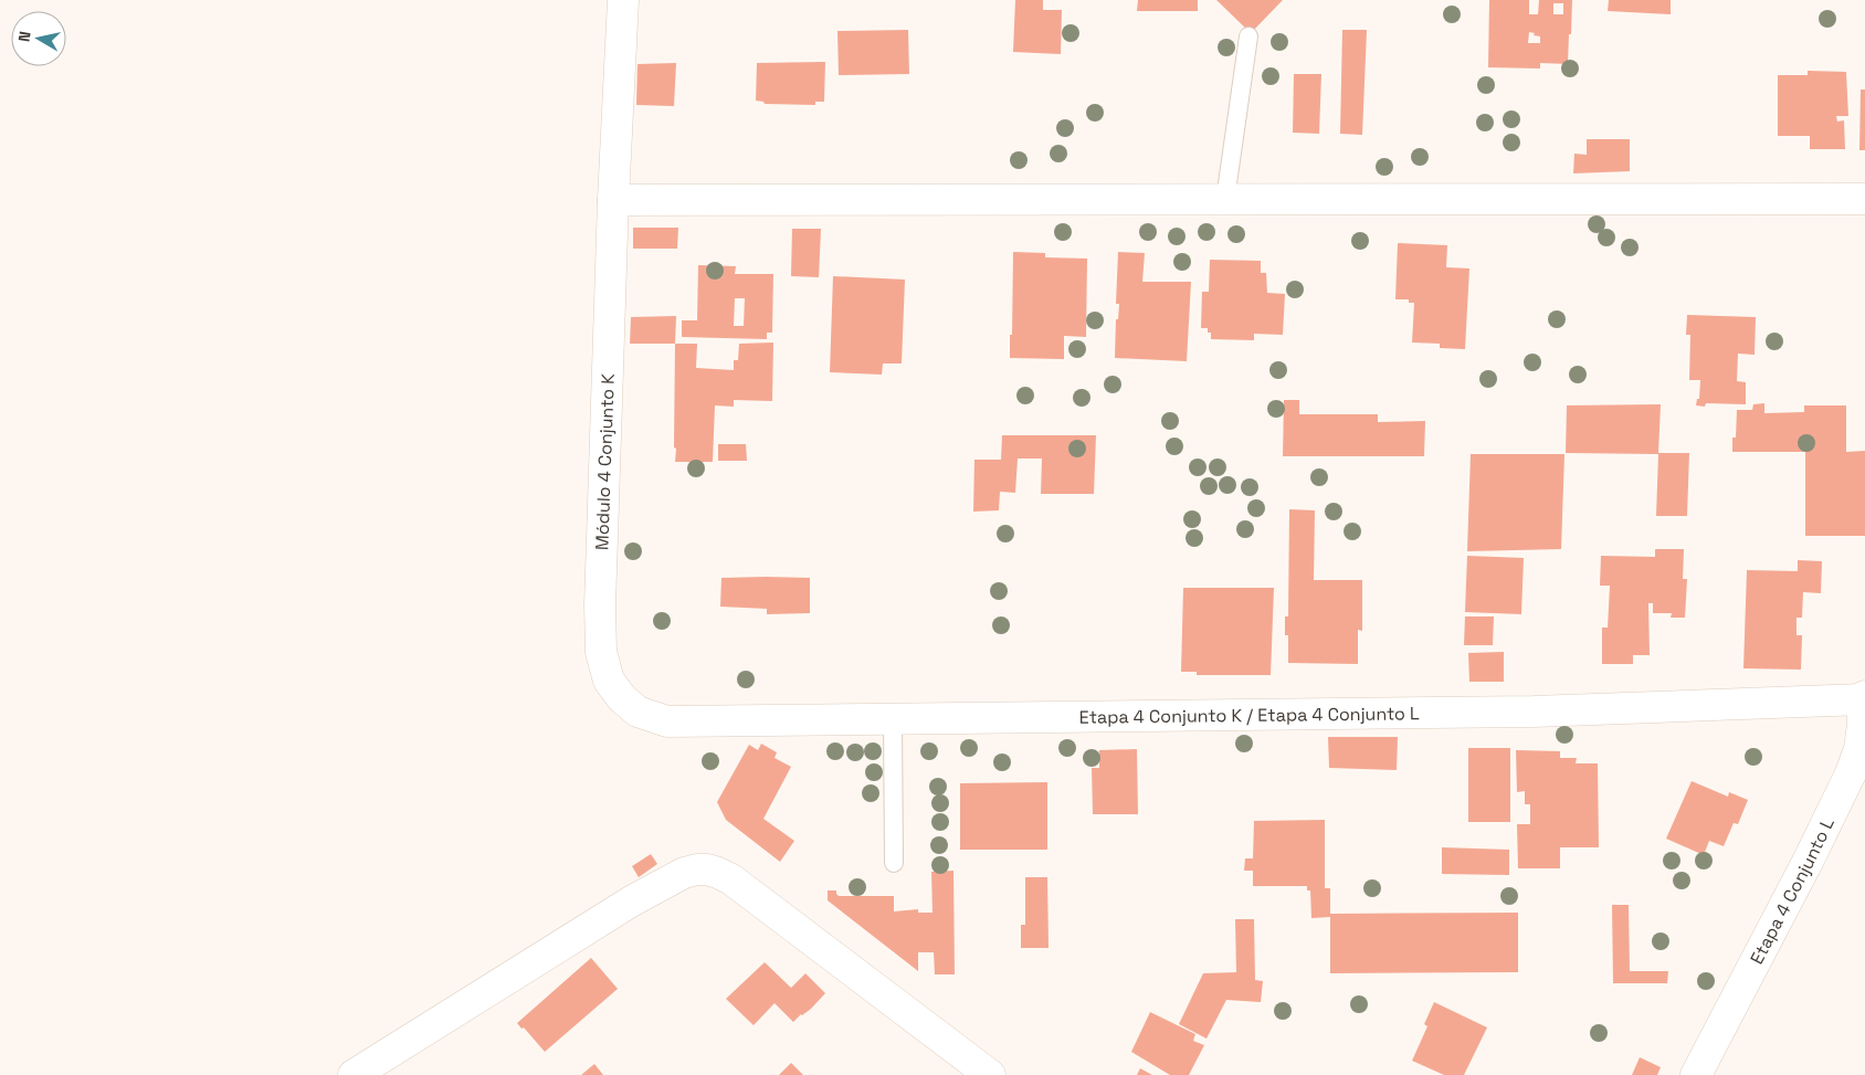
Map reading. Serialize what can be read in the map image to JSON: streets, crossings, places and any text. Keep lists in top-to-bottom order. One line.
{"streets":{"street":["Módulo 4 Conjunto K","Etapa 4 Conjunto K / Etapa 4 Conjunto L","Etapa 4 Conjunto L"]},"crossings":[["Módulo 4 Conjunto K","Etapa 4 Conjunto K / Etapa 4 Conjunto L"],["Etapa 4 Conjunto K / Etapa 4 Conjunto L","Etapa 4 Conjunto L"]],"north":"left"}
